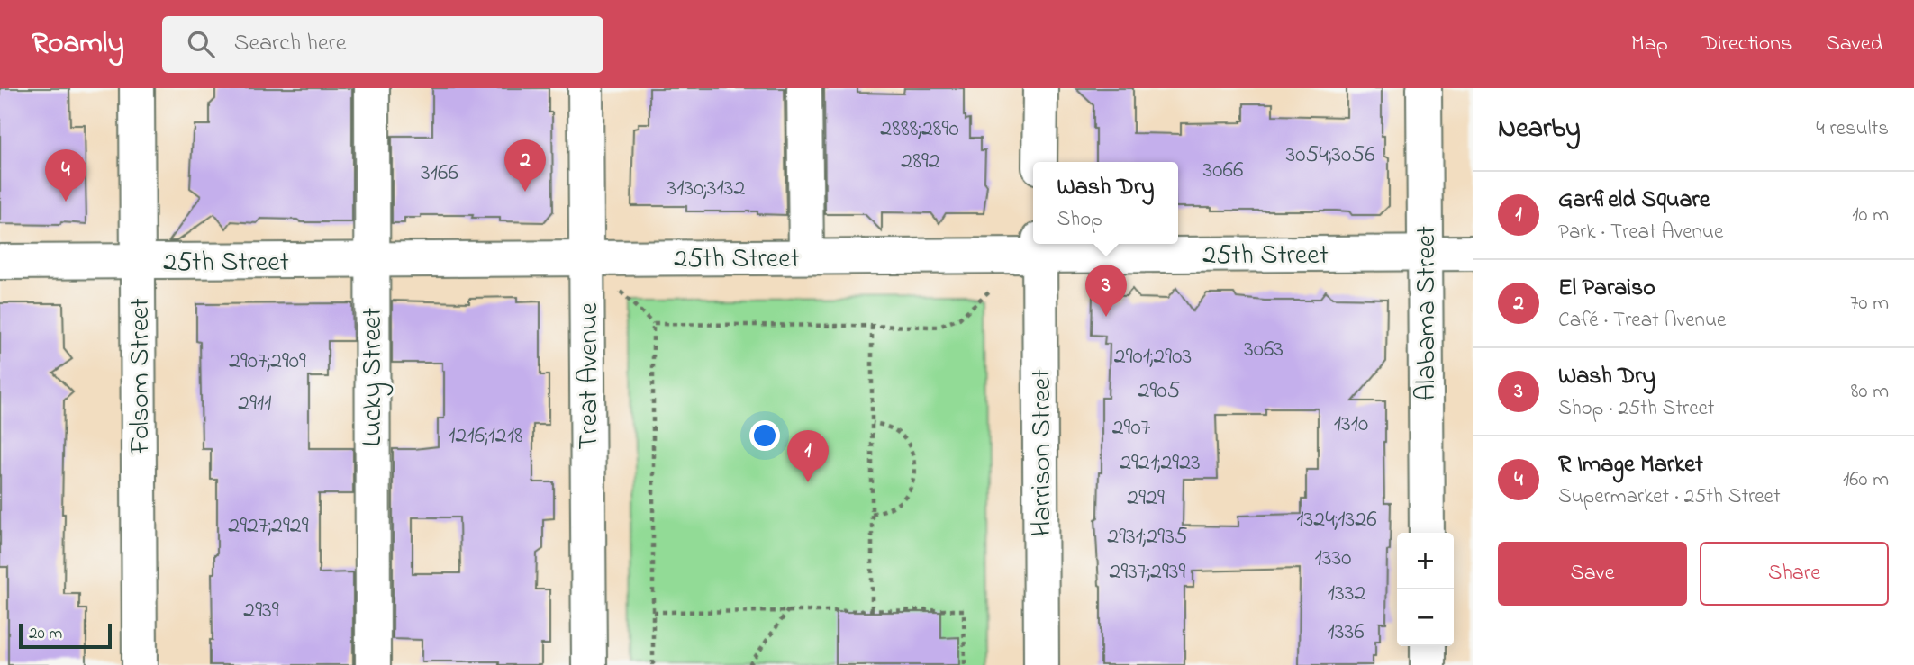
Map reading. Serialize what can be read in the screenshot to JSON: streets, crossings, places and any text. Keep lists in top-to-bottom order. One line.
{"streets":{"street":["25th Street","Alabama Street","Folsom Street","Treat Avenue","Lucky Street","Harrison Street"]},"crossings":[["25th Street","Alabama Street"],["25th Street","Folsom Street"],["25th Street","Treat Avenue"],["25th Street","Lucky Street"],["25th Street","Harrison Street"]],"house_numbers":["2888;2890","3054;3056","2892","3066","3166","3130;3132","3063","2901;2903","2907;2909","2905","2911","1310","2907","1216;1218","2921;2923","2929","1324;1326","2927;2929","2931;2935","1330","2937;2939","1332","2939","1336"],"scale_bar":"20 m","page":{"header":"Roamly","search":"Search here","nav":["Map","Directions","Saved"],"heading":["Nearby","4 results"],"pins":["2","4","3","1"],"popup":["Wash Dry","Shop"],"list":[{"mark":"1","name":"Garfield Square","note":"Park · Treat Avenue","value":"10 m"},{"mark":"2","name":"El Paraiso","note":"Café · Treat Avenue","value":"70 m"},{"mark":"3","name":"Wash Dry","note":"Shop · 25th Street","value":"80 m"},{"mark":"4","name":"R Image Market","note":"Supermarket · 25th Street","value":"160 m"}],"buttons":["Save","Share"],"map_buttons":["+","−"],"scale":"20 m"}}
